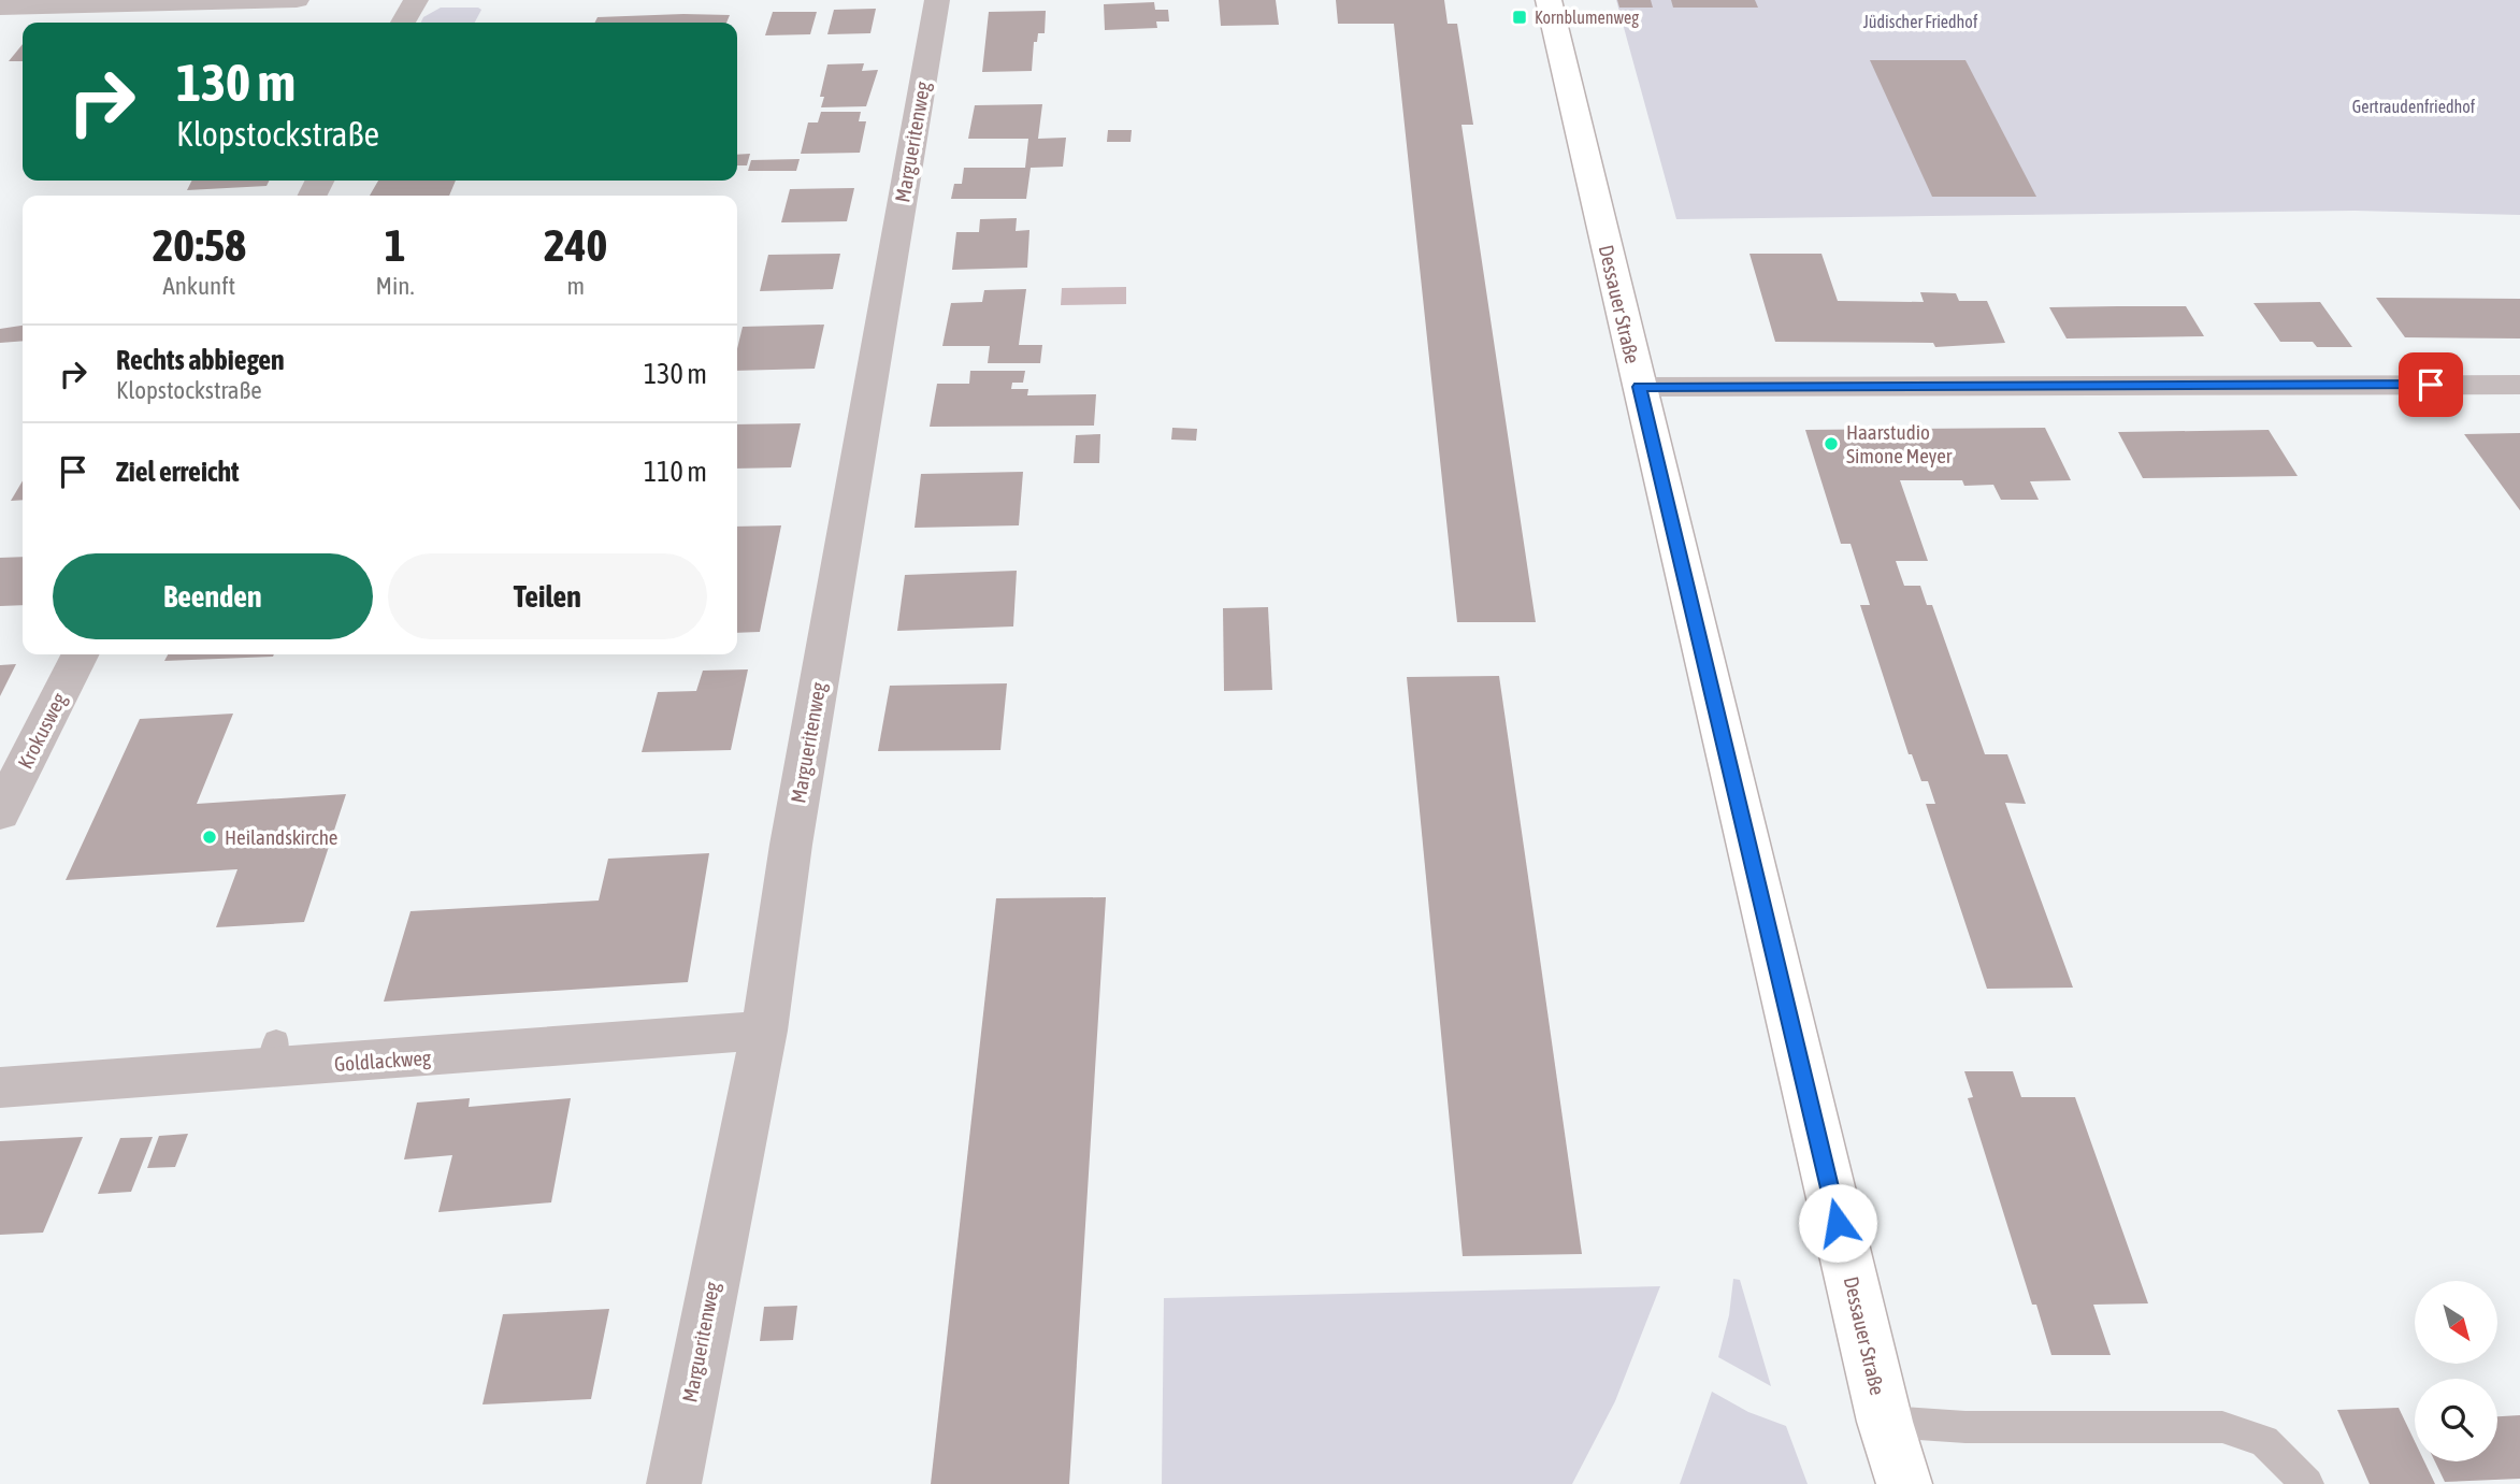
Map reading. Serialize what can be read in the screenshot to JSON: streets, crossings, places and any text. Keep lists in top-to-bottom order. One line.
{"streets":{"main road":["Dessauer Straße"],"street":["Margueritenweg","Krokusweg","Goldlackweg"]},"crossings":[["Margueritenweg","Goldlackweg"]],"parks":["Jüdischer Friedhof","Gertraudenfriedhof"],"places":{"transit":["Kornblumenweg"],"other":["Haarstudio Simone Meyer","Heilandskirche"]},"north":"bottom right","page":{"turn":["130 m","Klopstockstraße"],"eta":["20:58","Ankunft","1","Min.","240","m"],"list":[{"name":"Rechts abbiegen","note":"Klopstockstraße","value":"130 m"},{"name":"Ziel erreicht","value":"110 m"}],"buttons":["Beenden","Teilen"]}}
